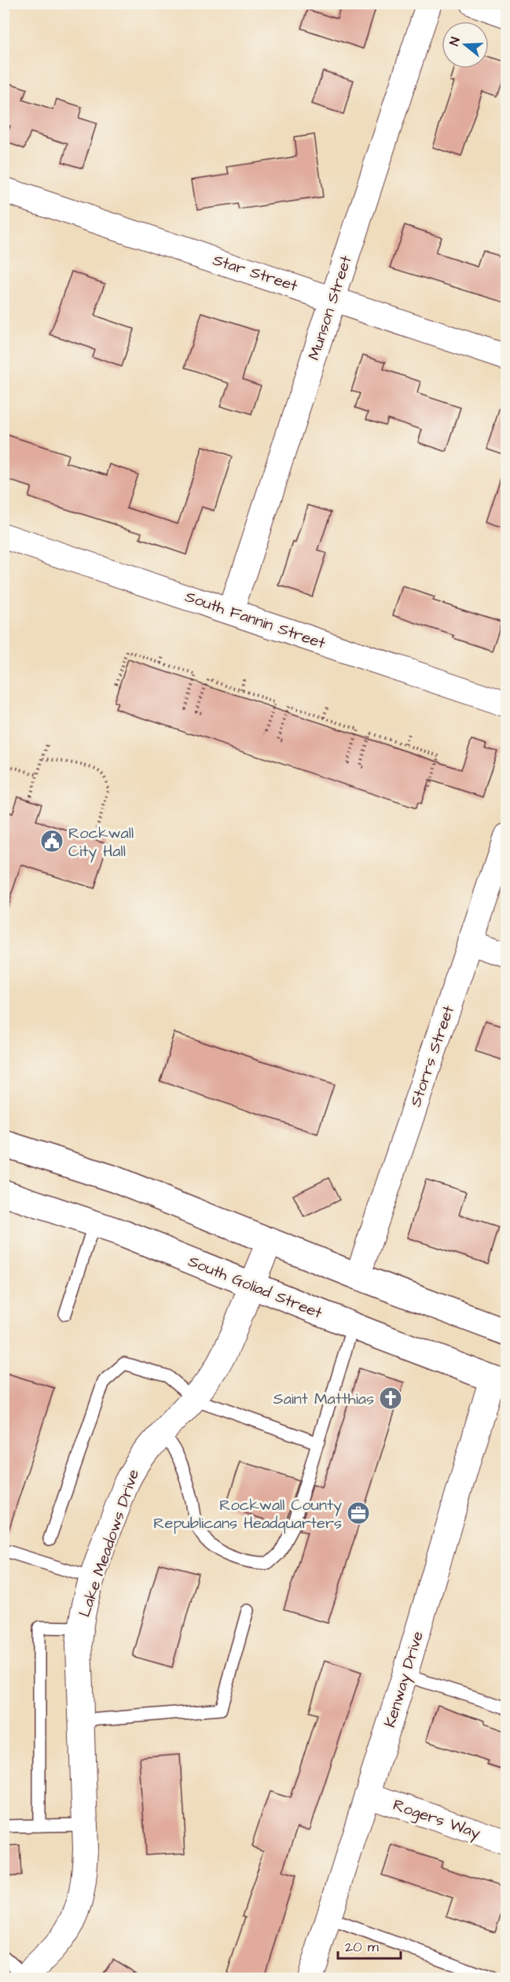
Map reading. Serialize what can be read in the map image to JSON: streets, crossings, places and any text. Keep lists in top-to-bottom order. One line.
{"streets":{"main road":["South Goliad Street"],"street":["Star Street","Munson Street","South Fannin Street","Storrs Street","Lake Meadows Drive","Kenway Drive","Rogers Way"]},"crossings":[["Star Street","Munson Street"],["Munson Street","South Fannin Street"],["South Goliad Street","Lake Meadows Drive"],["South Goliad Street","Kenway Drive"],["Kenway Drive","Rogers Way"]],"places":{"public building":["Rockwall City Hall"],"church":["Saint Matthias"],"office":["Rockwall County Republicans Headquarters"]},"scale_bar":"20 m","north":"left"}
